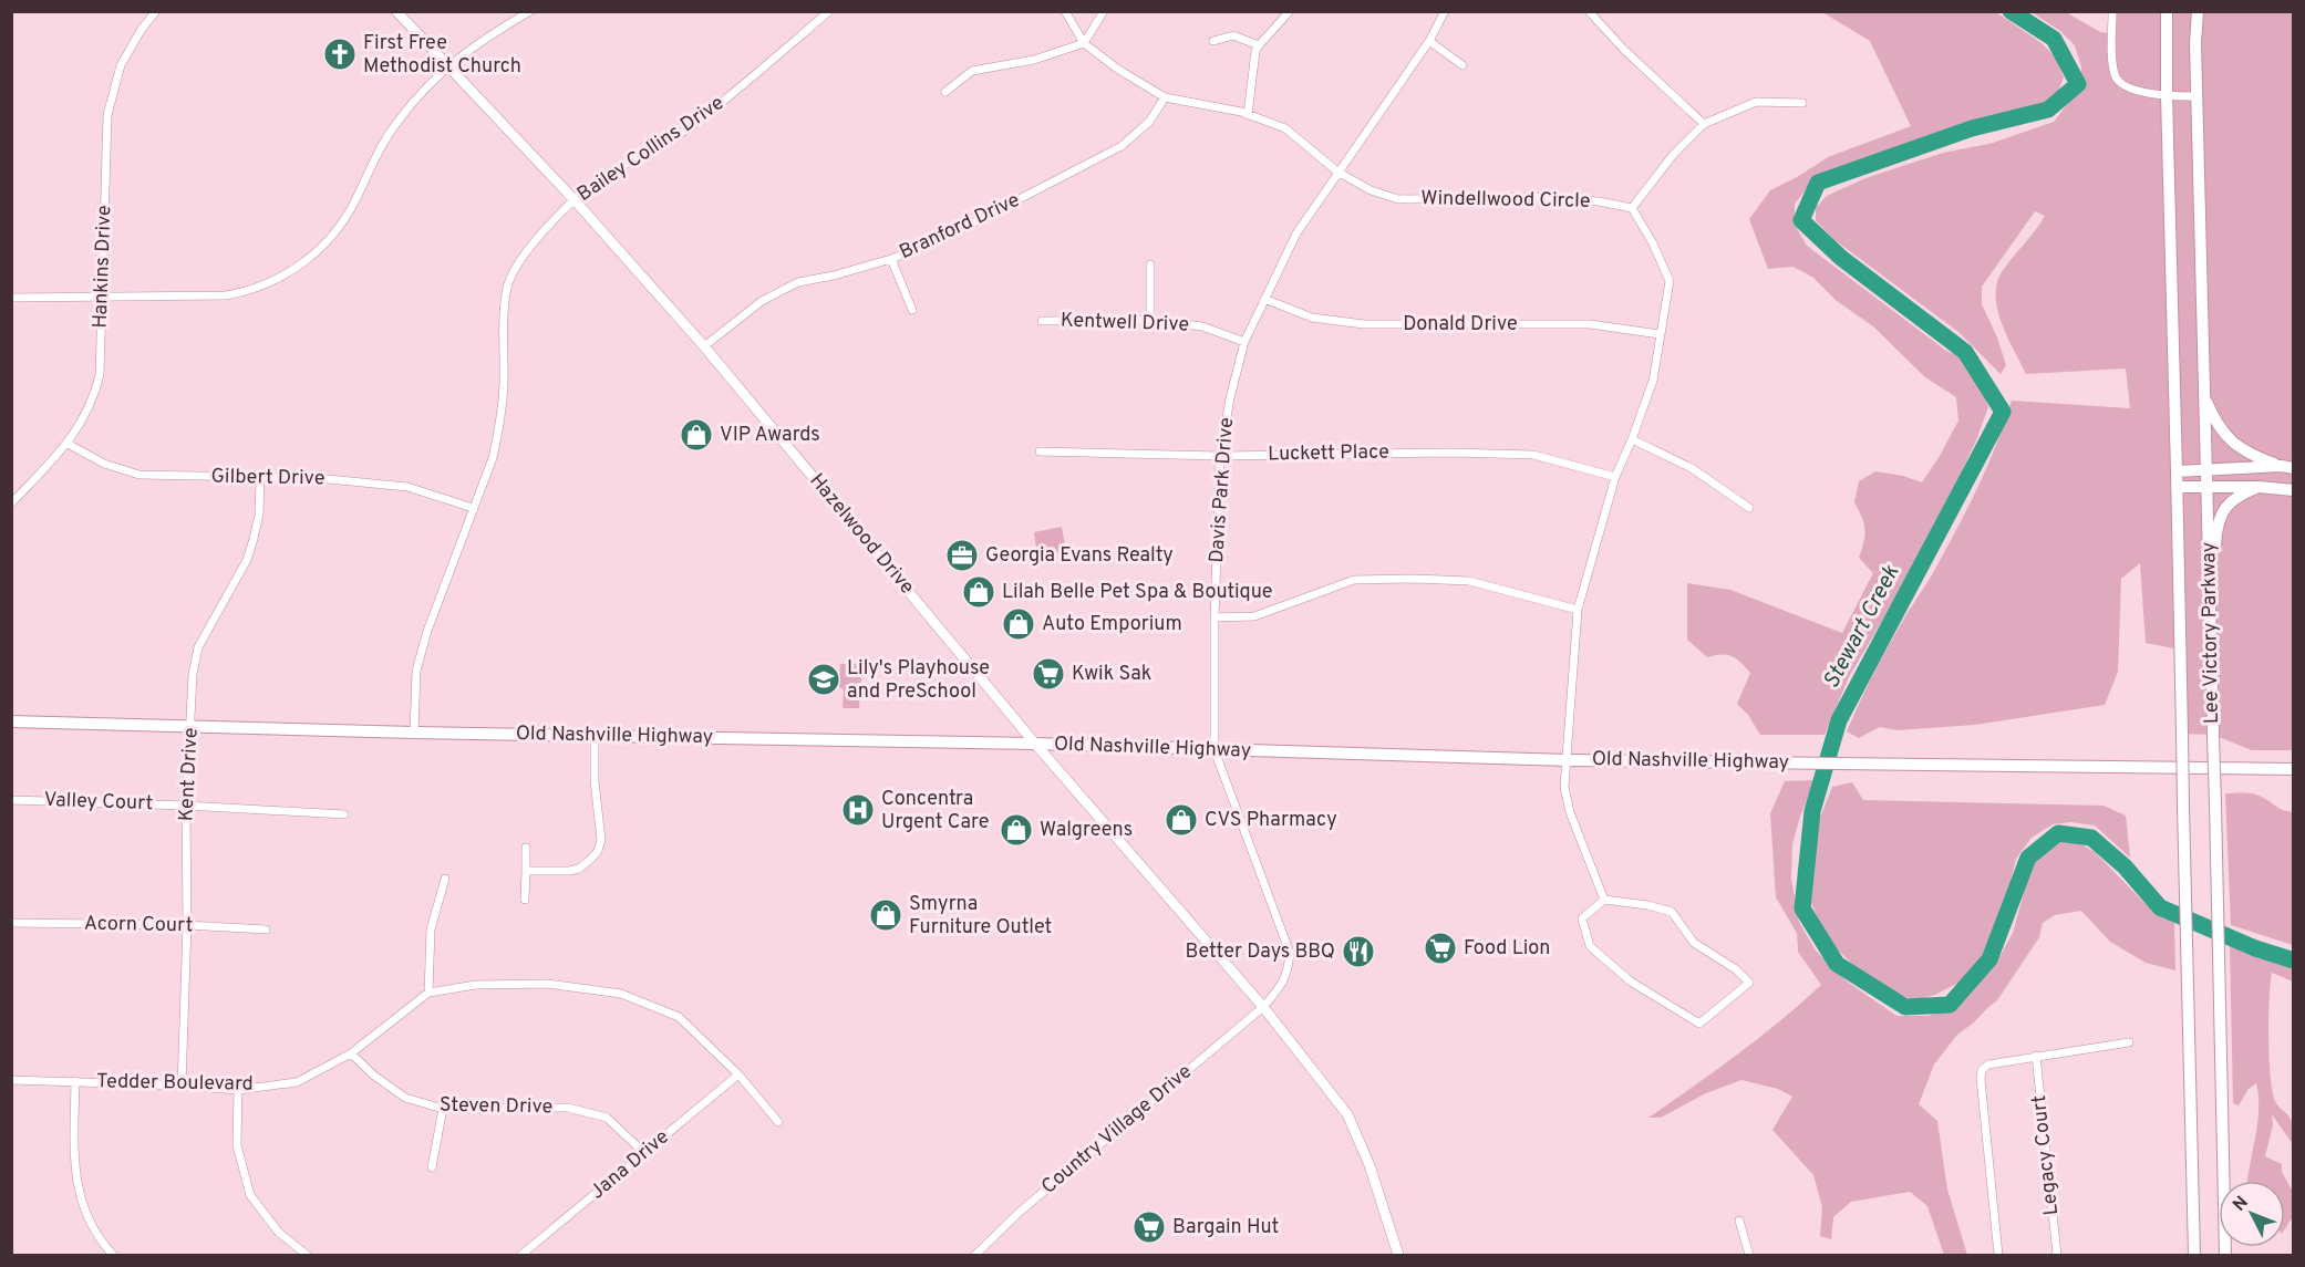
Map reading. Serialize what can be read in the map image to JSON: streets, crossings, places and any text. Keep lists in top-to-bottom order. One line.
{"streets":{"main road":["Lee Victory Parkway","Old Nashville Highway"],"street":["Bailey Collins Drive","Windellwood Circle","Branford Drive","Hankins Drive","Kentwell Drive","Donald Drive","Luckett Place","Gilbert Drive","Davis Park Drive","Hazelwood Drive","Kent Drive","Valley Court","Acorn Court","Tedder Boulevard","Steven Drive","Country Village Drive","Legacy Court","Jana Drive"]},"crossings":[["Bailey Collins Drive","Gilbert Drive"],["Bailey Collins Drive","Hazelwood Drive"],["Bailey Collins Drive","Old Nashville Highway"],["Windellwood Circle","Branford Drive"],["Windellwood Circle","Davis Park Drive"],["Branford Drive","Hazelwood Drive"],["Hankins Drive","Gilbert Drive"],["Kentwell Drive","Davis Park Drive"],["Donald Drive","Davis Park Drive"],["Luckett Place","Davis Park Drive"],["Gilbert Drive","Kent Drive"],["Davis Park Drive","Old Nashville Highway"],["Davis Park Drive","Country Village Drive"],["Hazelwood Drive","Old Nashville Highway"],["Hazelwood Drive","Country Village Drive"],["Old Nashville Highway","Kent Drive"],["Old Nashville Highway","Country Village Drive"],["Kent Drive","Valley Court"],["Kent Drive","Acorn Court"],["Kent Drive","Tedder Boulevard"],["Tedder Boulevard","Steven Drive"],["Tedder Boulevard","Jana Drive"],["Steven Drive","Jana Drive"]],"water":["Stewart Creek"],"places":{"church":["First Free Methodist Church"],"shop":["VIP Awards","Lilah Belle Pet Spa & Boutique","Auto Emporium","CVS Pharmacy","Walgreens","Smyrna Furniture Outlet"],"office":["Georgia Evans Realty"],"supermarket":["Kwik Sak","Food Lion","Bargain Hut"],"school or university":["Lily's Playhouse and PreSchool"],"hospital":["Concentra Urgent Care"],"restaurant":["Better Days BBQ"]},"north":"top left"}
